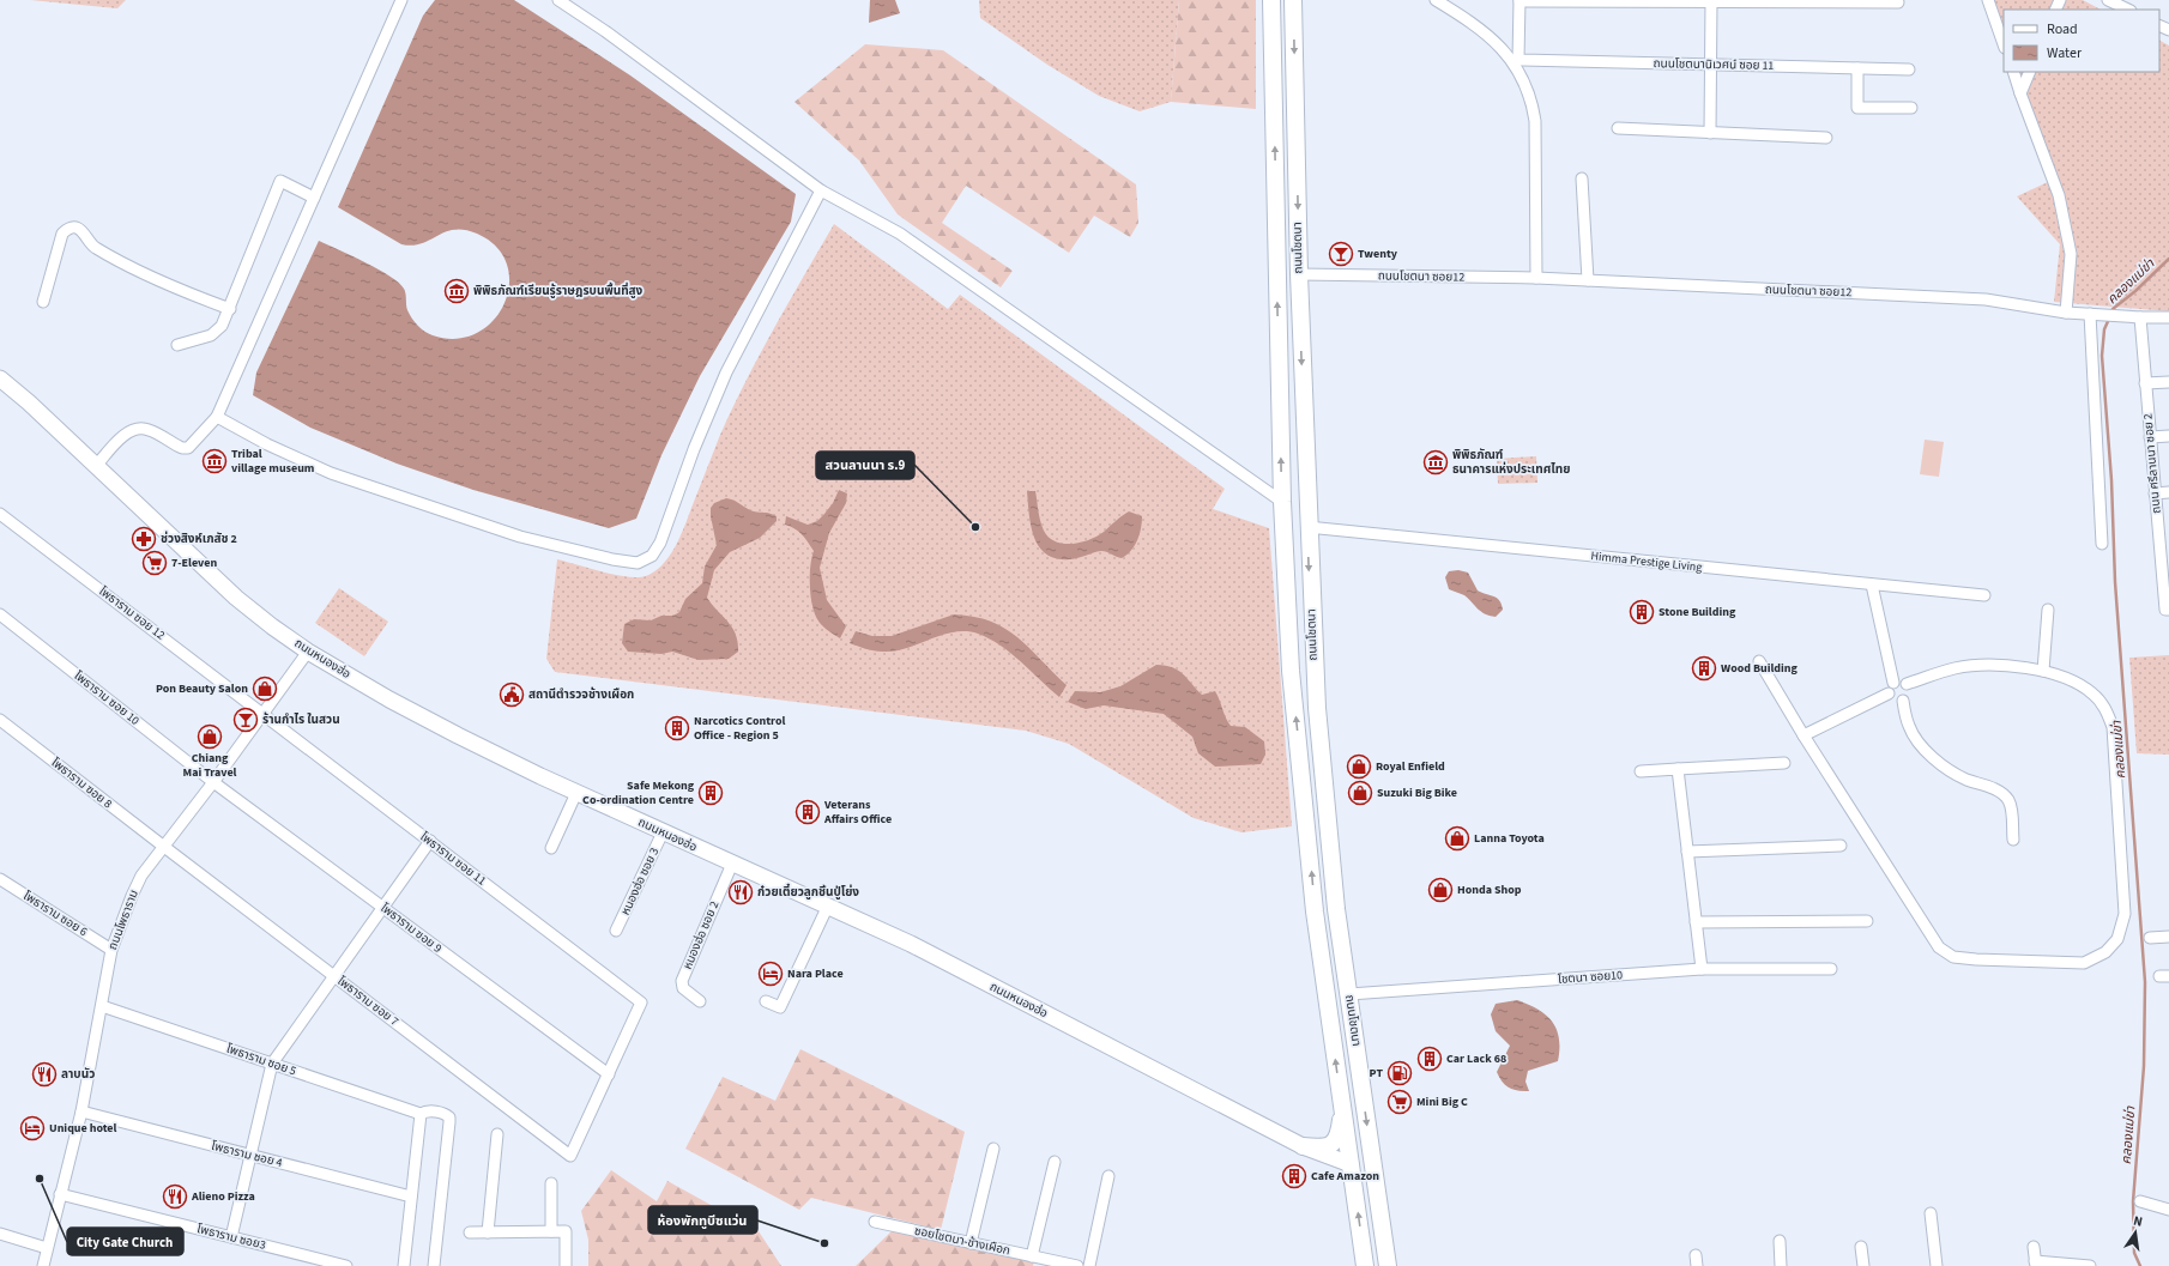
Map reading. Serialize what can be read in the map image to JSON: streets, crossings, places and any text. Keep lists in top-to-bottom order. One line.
{"streets":{"main road":["ถนนโชตนา","ถนนหนองฮ่อ"],"street":["ถนนโชตนานิเวศน์ ซอย 11","ถนนโชตนา ซอย12","ถนน ศรีลานนา ซอย 2","Himma Prestige Living","โพธาราม ซอย 12","โพธาราม ซอย 10","โพธาราม ซอย 8","โพธาราม ซอย 11","หนองฮ่อ ซอย 3","โพธาราม ซอย 6","ถนนโพธาราม","โพธาราม ซอย 9","หนองฮ่อ ซอย 2","โชตนา ซอย10","โพธาราม ซอย 7","โพธาราม ซอย 5","โพธาราม ซอย 4","โพธาราม ซอย3","ซอยโชตนา-ช้างเผือก"]},"crossings":[["ถนนโชตนา","ถนนโชตนา ซอย12"],["ถนนโชตนา","Himma Prestige Living"],["ถนนโชตนา","ถนนหนองฮ่อ"],["ถนนโชตนา","โชตนา ซอย10"],["ถนนโชตนา ซอย12","ถนน ศรีลานนา ซอย 2"],["โพธาราม ซอย 12","โพธาราม ซอย 11"],["โพธาราม ซอย 12","ถนนโพธาราม"],["ถนนหนองฮ่อ","หนองฮ่อ ซอย 3"],["ถนนหนองฮ่อ","ถนนโพธาราม"],["ถนนหนองฮ่อ","หนองฮ่อ ซอย 2"],["โพธาราม ซอย 10","ถนนโพธาราม"],["โพธาราม ซอย 10","โพธาราม ซอย 9"],["โพธาราม ซอย 8","ถนนโพธาราม"],["โพธาราม ซอย 8","โพธาราม ซอย 7"],["โพธาราม ซอย 11","ถนนโพธาราม"],["โพธาราม ซอย 11","โพธาราม ซอย 9"],["โพธาราม ซอย 11","โพธาราม ซอย 7"],["โพธาราม ซอย 6","ถนนโพธาราม"],["ถนนโพธาราม","โพธาราม ซอย 9"],["ถนนโพธาราม","โพธาราม ซอย 7"],["ถนนโพธาราม","โพธาราม ซอย 5"],["ถนนโพธาราม","โพธาราม ซอย 4"],["ถนนโพธาราม","โพธาราม ซอย3"],["โพธาราม ซอย 9","โพธาราม ซอย 7"]],"water":["คลองแม่ข่า"],"places":{"bar":["Twenty","ร้านกำไร ในสวน"],"museum":["พิพิธภัณฑ์เรียนรู้ราษฎรบนพื้นที่สูง","Tribal village museum","พิพิธภัณฑ์ ธนาคารแห่งประเทศไทย"],"other":["สวนลานนา ร.9","City Gate Church","ห้องพักทูบีซแว่น"],"pharmacy":["ช่วงสิงห์เภสัช 2"],"supermarket":["7-Eleven","Mini Big C"],"building":["Stone Building","Wood Building","Narcotics Control Office - Region 5","Safe Mekong Co-ordination Centre","Veterans Affairs Office","Car Lack 68","Cafe Amazon"],"shop":["Pon Beauty Salon","Chiang Mai Travel","Royal Enfield","Suzuki Big Bike","Lanna Toyota","Honda Shop"],"public building":["สถานีตำรวจช้างเผือก"],"restaurant":["ก๋วยเตี๋ยวลูกชิ้นปู่โย่ง","ลาบนัว","Alieno Pizza"],"hotel":["Nara Place","Unique hotel"],"fuel station":["PT"]},"legend":["Road","Water"],"north":"top"}
